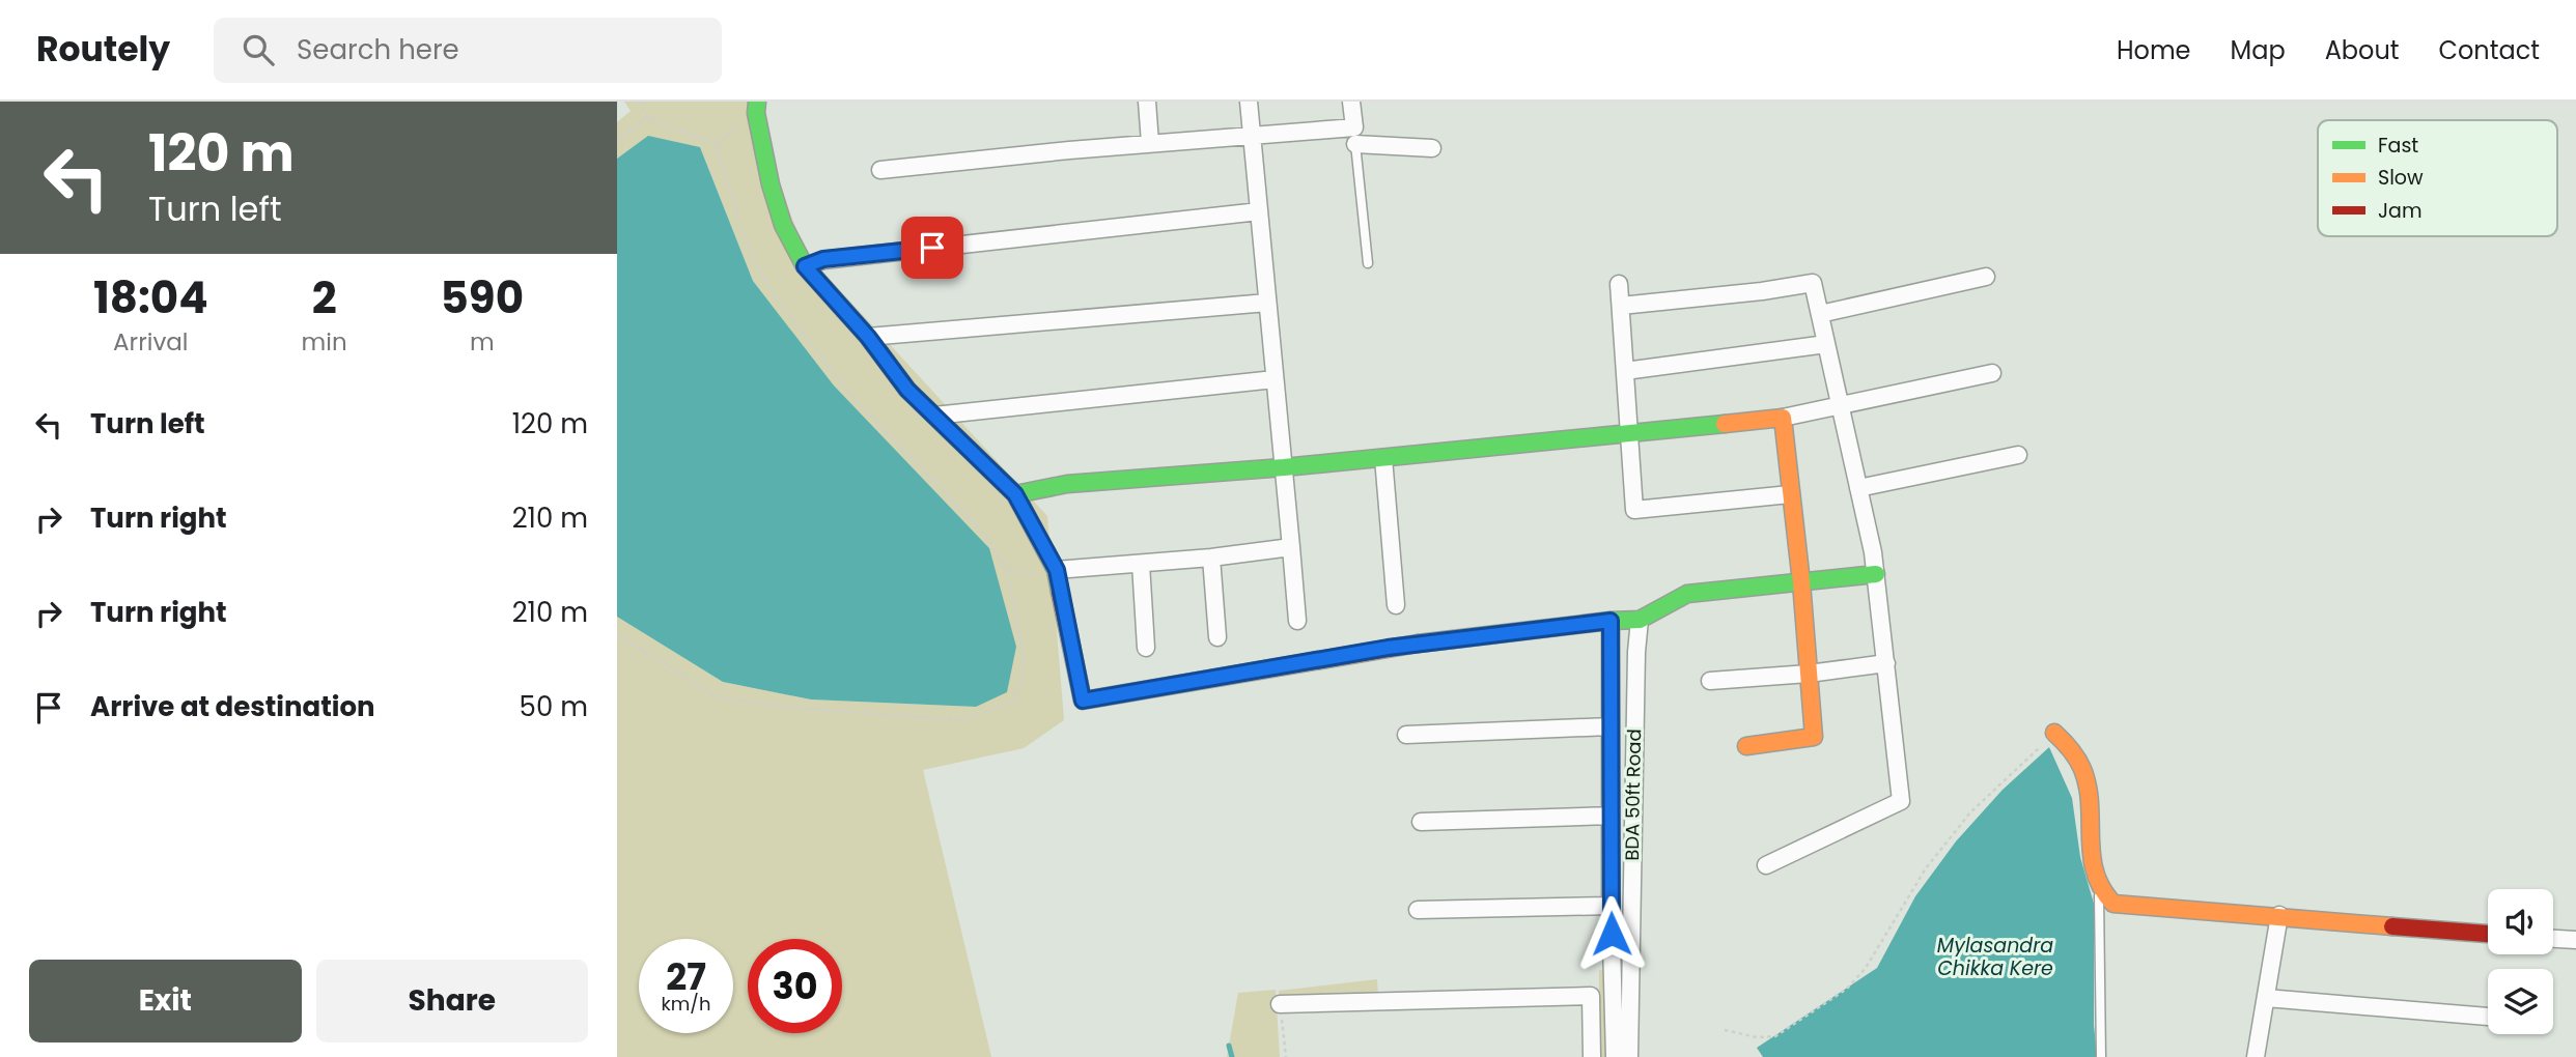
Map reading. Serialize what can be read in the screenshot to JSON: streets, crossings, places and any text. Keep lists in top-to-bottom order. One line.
{"streets":{"street":["BDA 50ft Road"]},"water":["Mylasandra Chikka Kere"],"legend":["Fast","Slow","Jam"],"page":{"header":"Routely","search":"Search here","nav":["Home","Map","About","Contact"],"turn":["120 m","Turn left"],"eta":["18:04","Arrival","2","min","590","m"],"list":[{"name":"Turn left","value":"120 m"},{"name":"Turn right","value":"210 m"},{"name":"Turn right","value":"210 m"},{"name":"Arrive at destination","value":"50 m"}],"speed":"27 km/h","limit":"30","buttons":["Exit","Share"]}}
